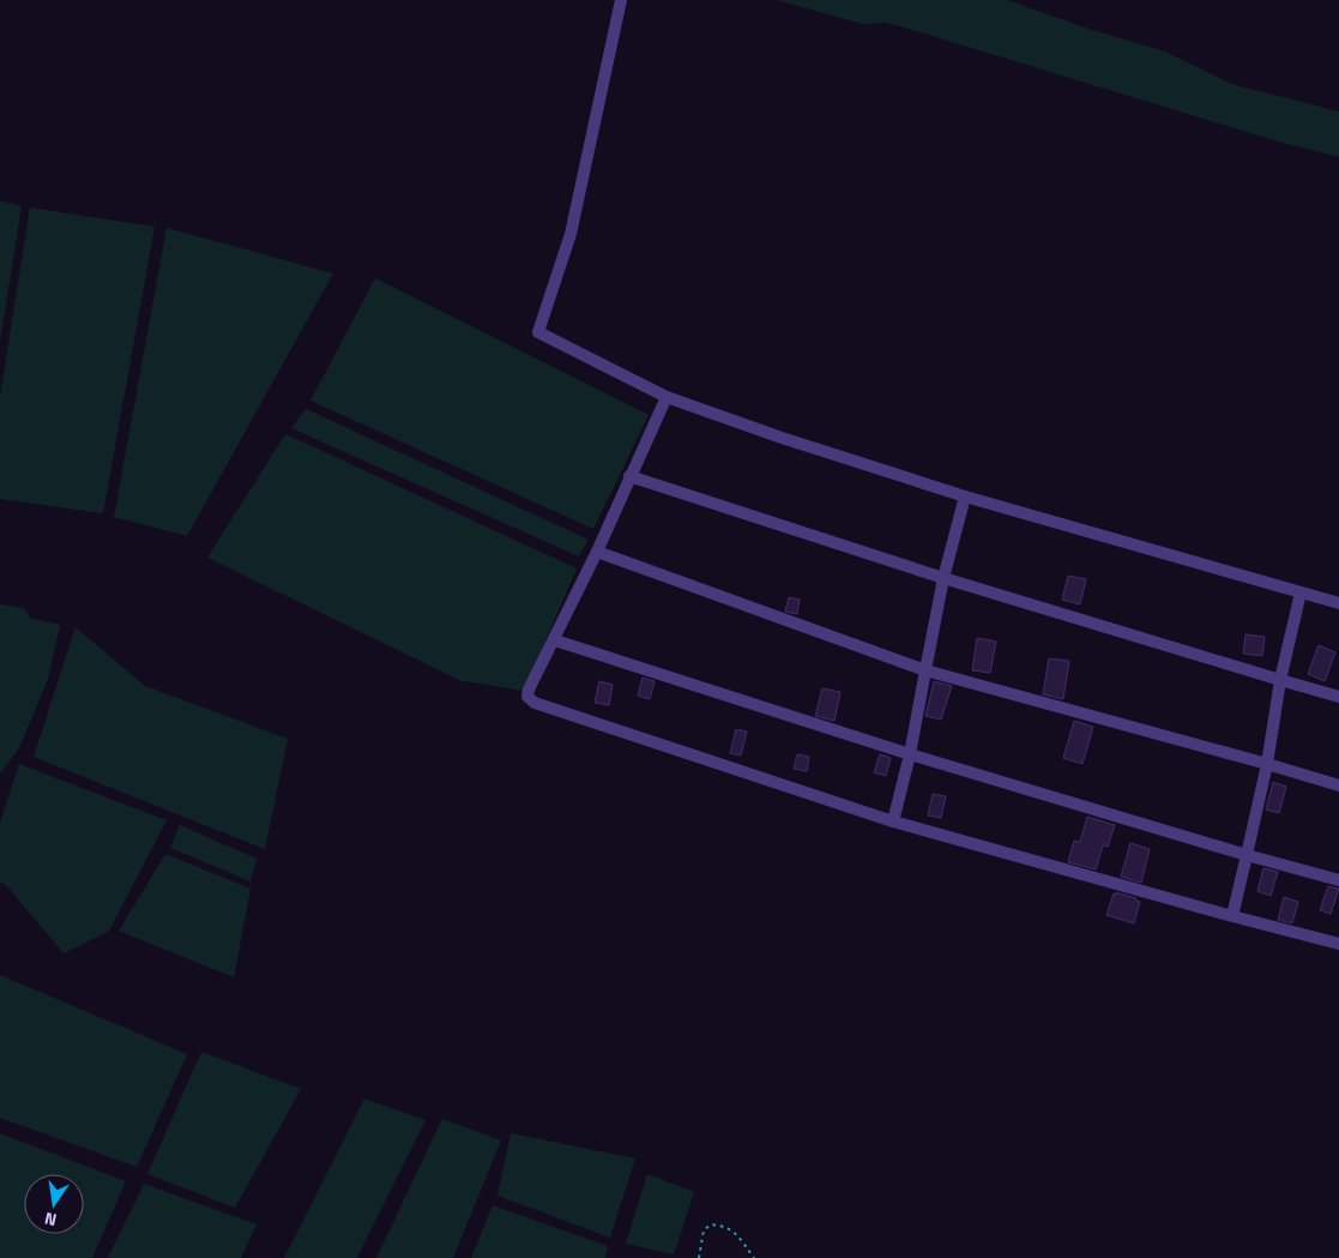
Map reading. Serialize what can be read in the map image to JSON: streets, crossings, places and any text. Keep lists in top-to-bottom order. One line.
{"north":"bottom"}
